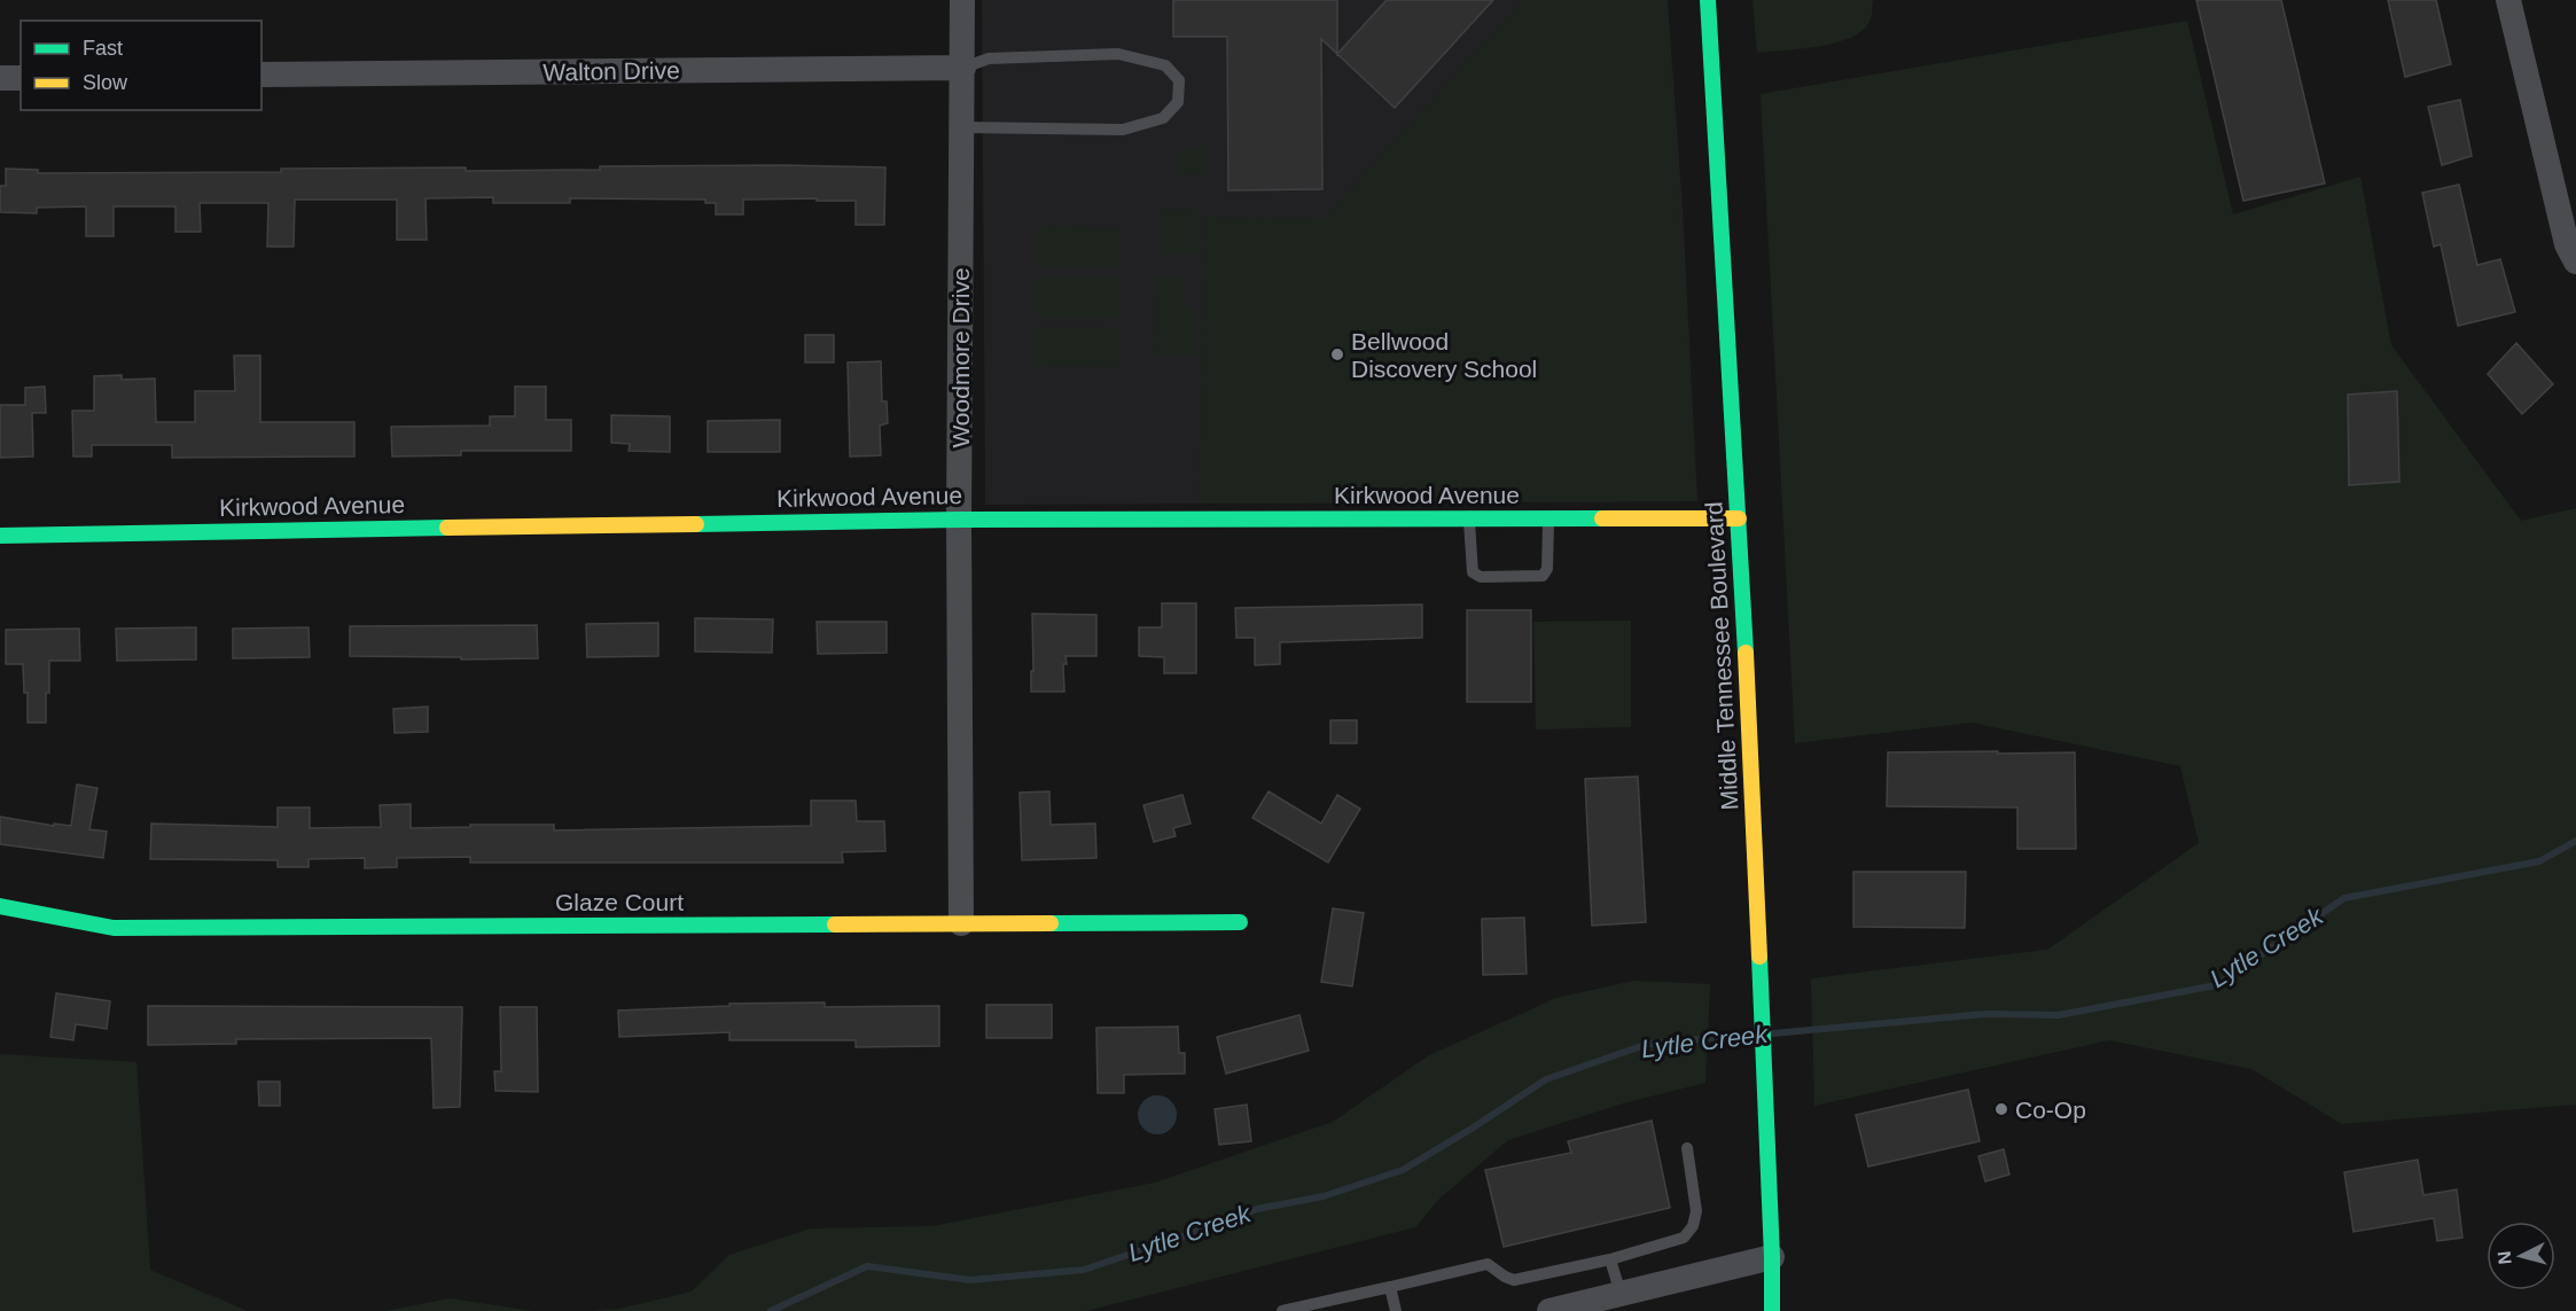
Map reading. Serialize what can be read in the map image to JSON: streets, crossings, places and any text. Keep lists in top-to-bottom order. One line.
{"streets":{"street":["Walton Drive","Woodmore Drive","Kirkwood Avenue","Middle Tennessee Boulevard","Glaze Court"]},"crossings":[["Walton Drive","Woodmore Drive"],["Woodmore Drive","Kirkwood Avenue"],["Woodmore Drive","Glaze Court"],["Kirkwood Avenue","Middle Tennessee Boulevard"]],"water":["Lytle Creek"],"places":["Bellwood Discovery School","Co-Op"],"legend":["Fast","Slow"],"north":"left"}
